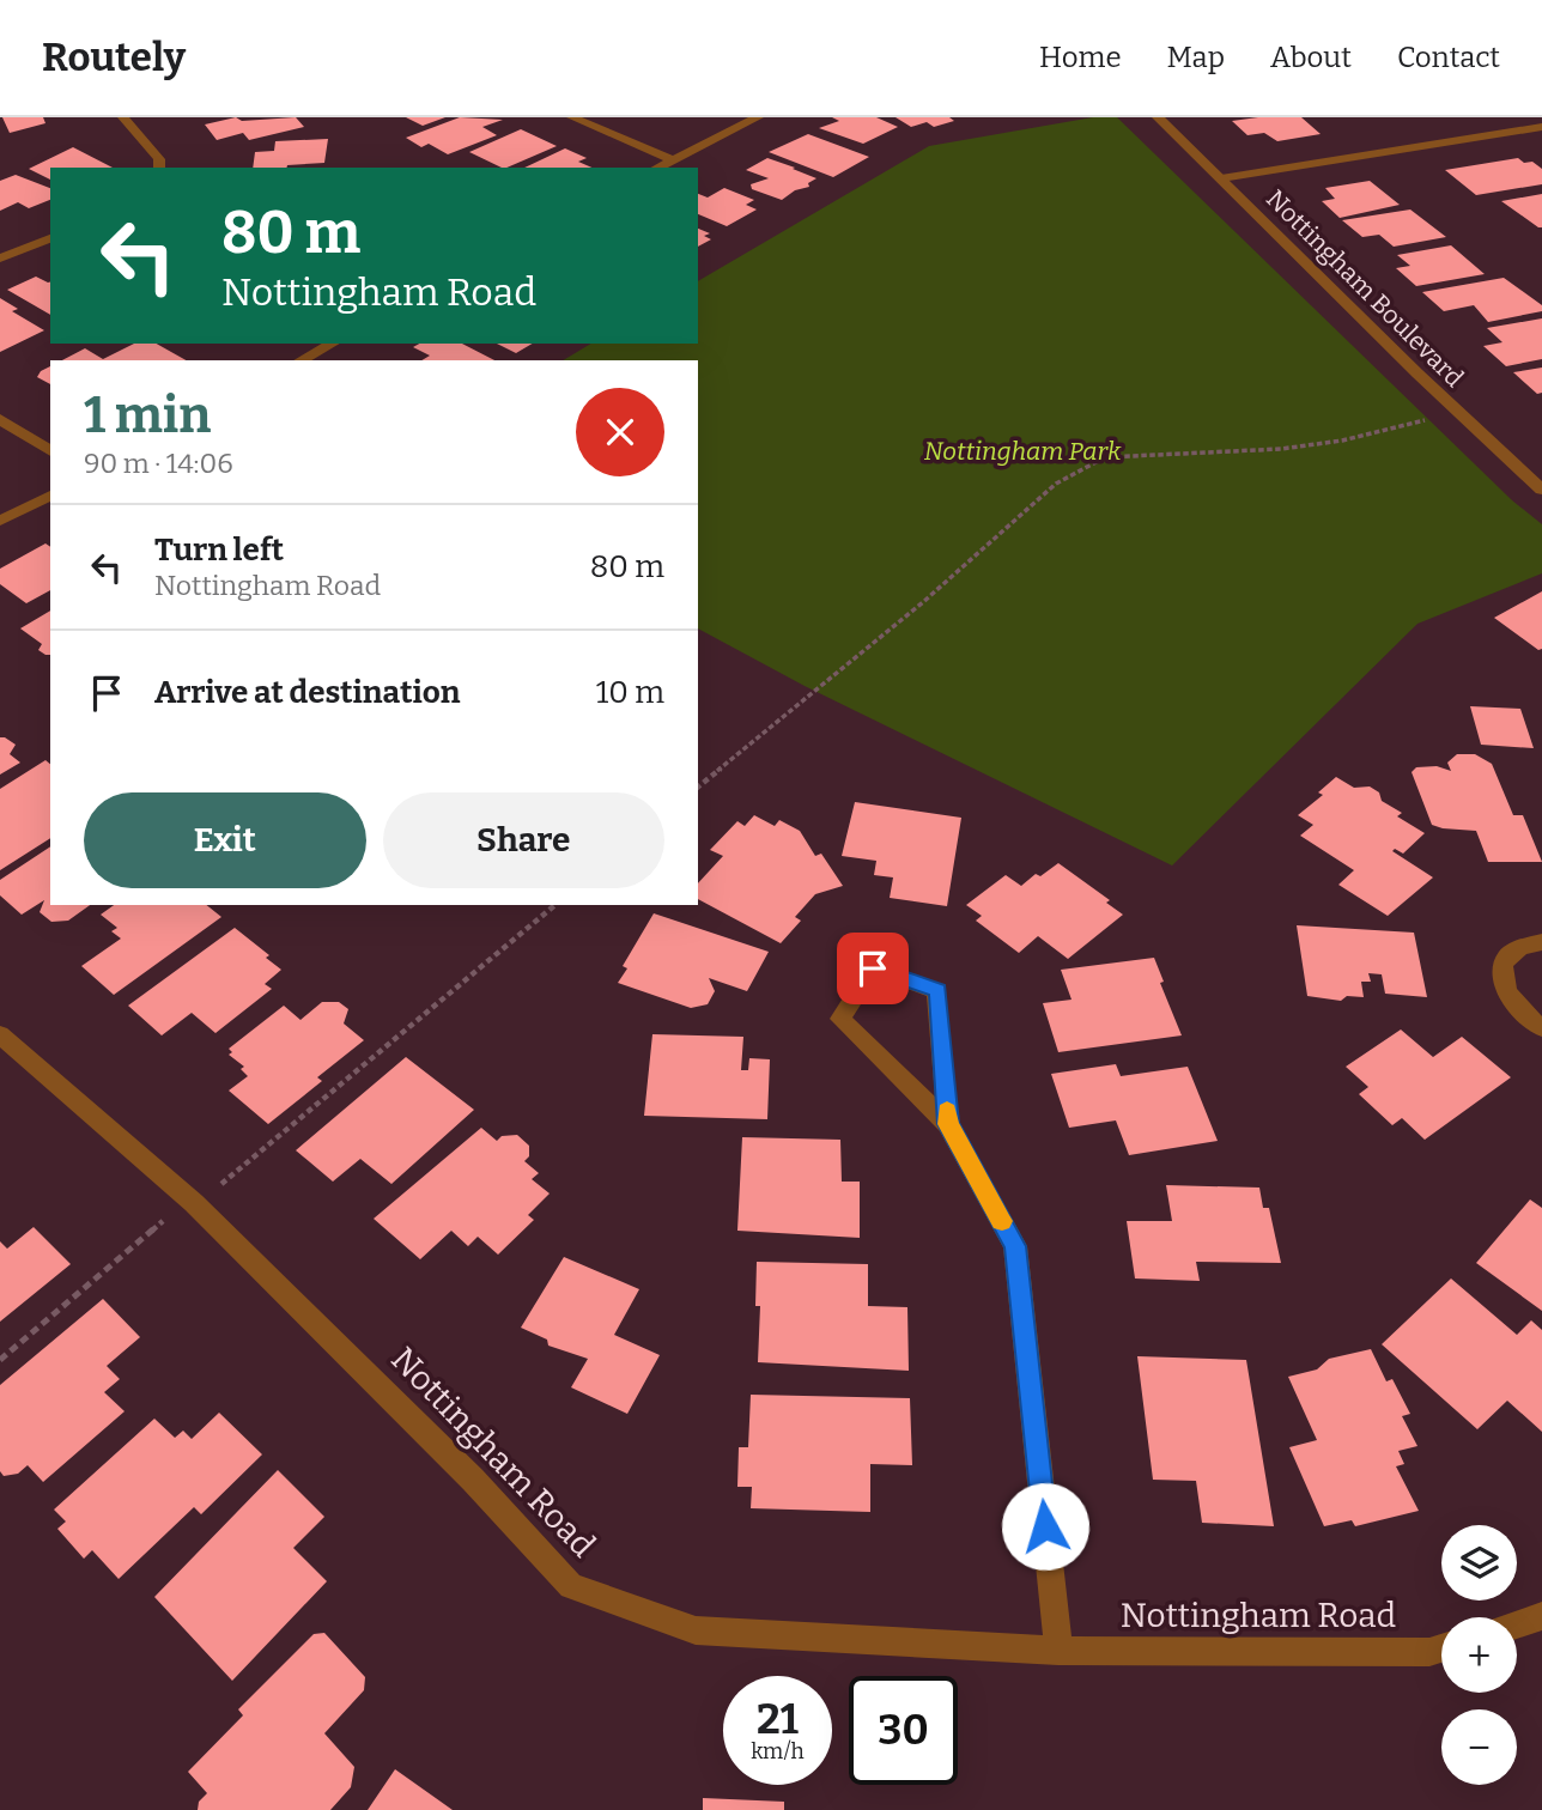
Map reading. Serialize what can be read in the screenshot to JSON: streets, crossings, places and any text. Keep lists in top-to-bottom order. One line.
{"streets":{"street":["Nottingham Boulevard","Nottingham Road"]},"parks":["Nottingham Park"],"page":{"header":"Routely","nav":["Home","Map","About","Contact"],"turn":["80 m","Nottingham Road"],"heading":["1 min","90 m · 14:06"],"list":[{"name":"Turn left","note":"Nottingham Road","value":"80 m"},{"name":"Arrive at destination","value":"10 m"}],"buttons":["Exit","Share"],"map_buttons":["+","−"],"speed":"21 km/h","limit":"30"}}
